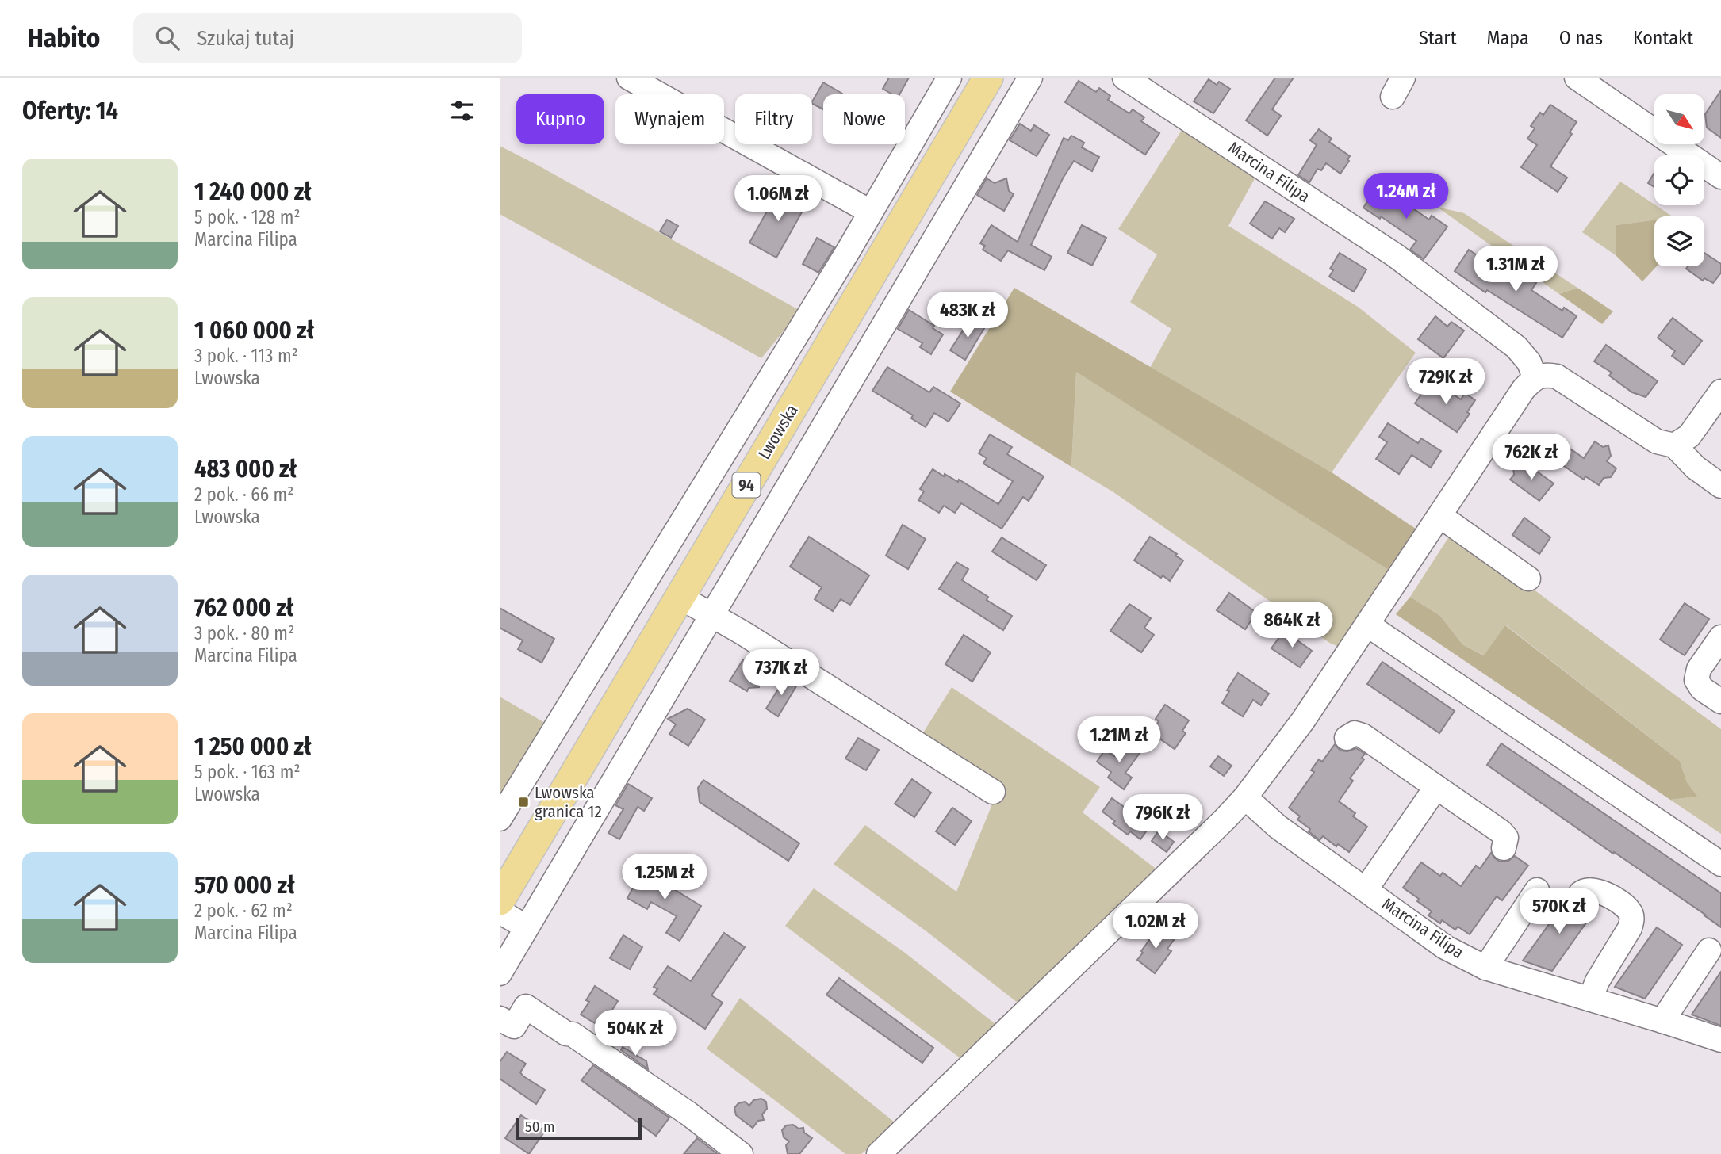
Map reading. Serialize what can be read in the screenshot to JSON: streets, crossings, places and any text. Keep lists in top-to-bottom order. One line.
{"streets":{"main road":["Lwowska","94"],"street":["Marcina Filipa"]},"places":{"transit":["Lwowska granica 12"]},"scale_bar":"50 m","north":"bottom right","page":{"header":"Habito","search":"Szukaj tutaj","nav":["Start","Mapa","O nas","Kontakt"],"heading":"Oferty: 14","chip":["Kupno","Wynajem","Filtry","Nowe"],"list":[{"name":"1 240 000 zł","note":"5 pok. · 128 m² · Marcina Filipa"},{"name":"1 060 000 zł","note":"3 pok. · 113 m² · Lwowska"},{"name":"483 000 zł","note":"2 pok. · 66 m² · Lwowska"},{"name":"762 000 zł","note":"3 pok. · 80 m² · Marcina Filipa"},{"name":"1 250 000 zł","note":"5 pok. · 163 m² · Lwowska"},{"name":"570 000 zł","note":"2 pok. · 62 m² · Marcina Filipa"}],"price":["1.24M zł","1.06M zł","1.31M zł","483K zł","729K zł","762K zł","864K zł","737K zł","1.21M zł","796K zł","1.25M zł","570K zł","1.02M zł","504K zł"],"scale":"50 m"}}
